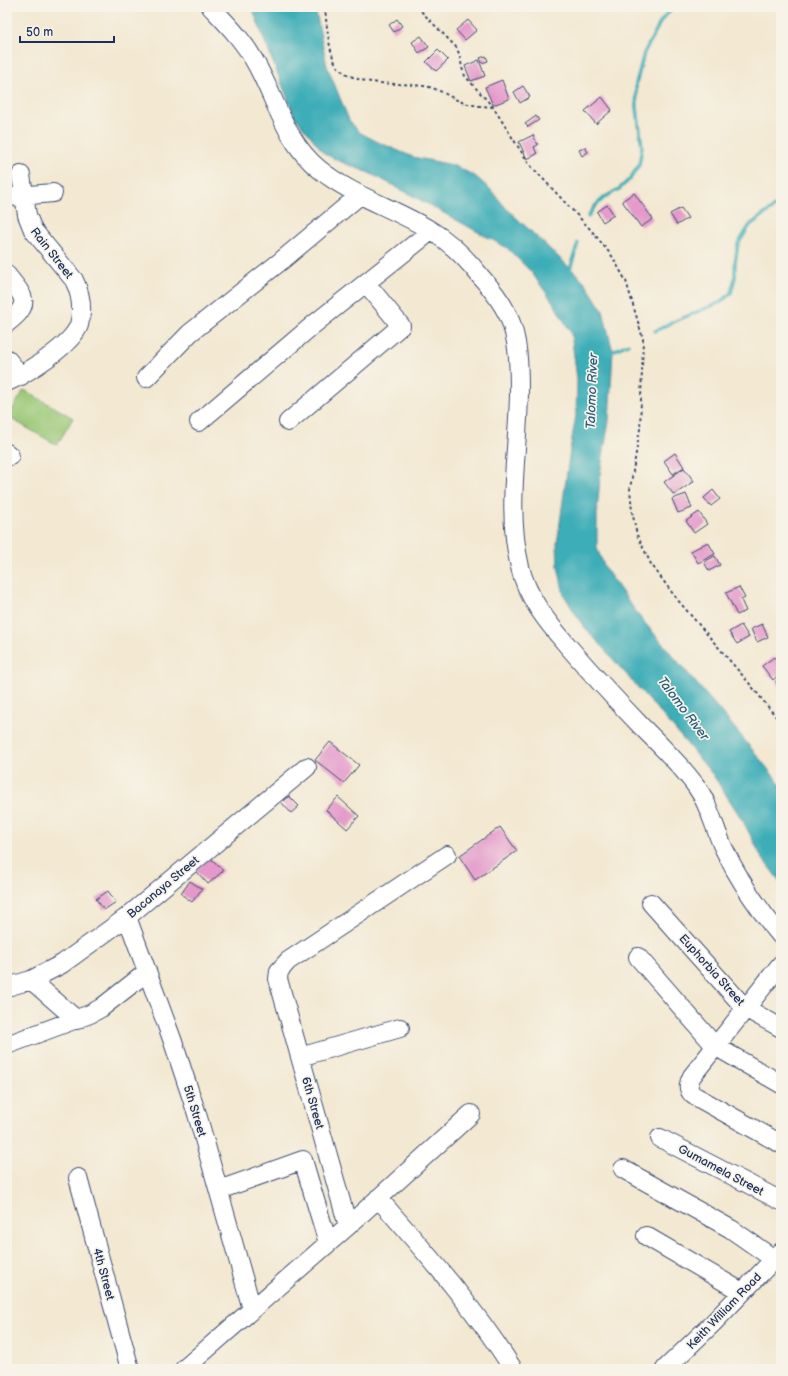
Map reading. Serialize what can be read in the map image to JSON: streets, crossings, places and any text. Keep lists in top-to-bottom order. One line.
{"streets":{"street":["Rain Street","Bacanaya Street","Euphorbia Street","6th Street","5th Street","Gumamela Street","4th Street","Keith William Road"]},"crossings":[["Bacanaya Street","5th Street"]],"water":["Talomo River"],"scale_bar":"50 m"}
